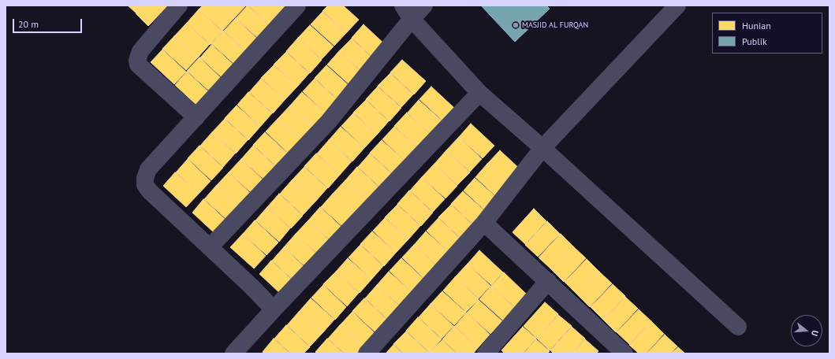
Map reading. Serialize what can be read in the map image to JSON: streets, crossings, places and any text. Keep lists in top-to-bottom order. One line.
{"places":["MASJID AL FURQAN"],"legend":["Hunian","Publik"],"scale_bar":"20 m","north":"right"}
